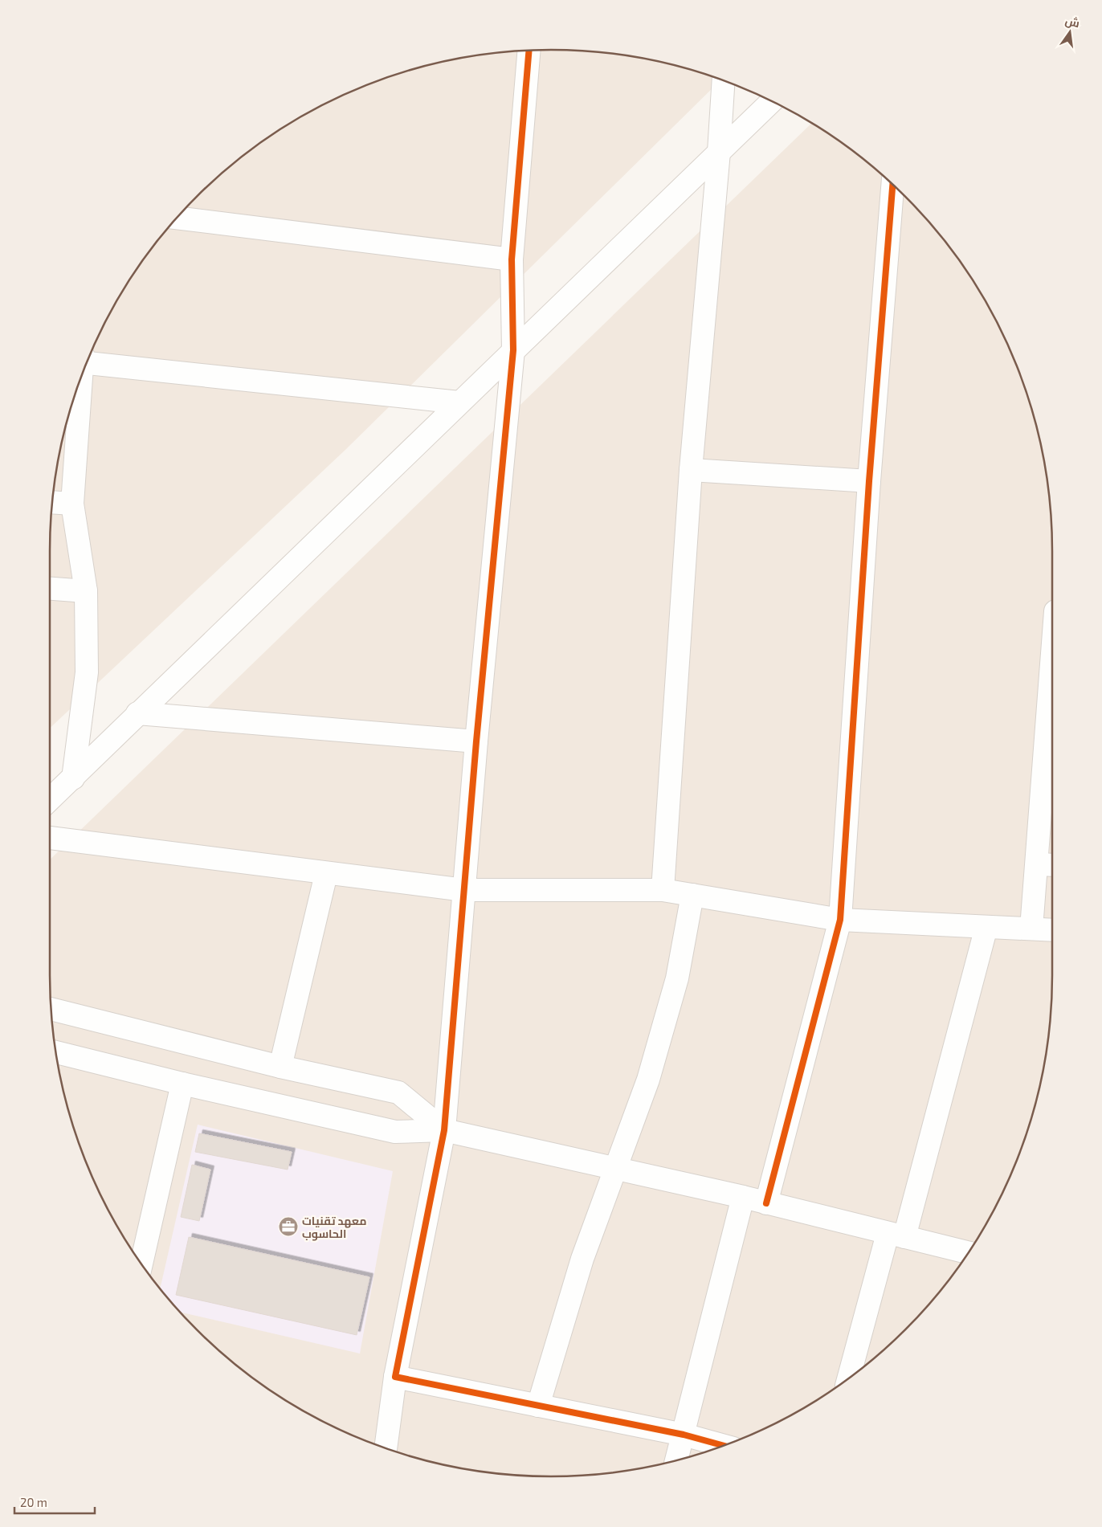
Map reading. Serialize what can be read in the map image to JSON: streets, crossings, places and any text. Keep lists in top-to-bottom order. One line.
{"places":{"office":["معهد تقنيات الحاسوب"]},"scale_bar":"20 m","north":"top"}
